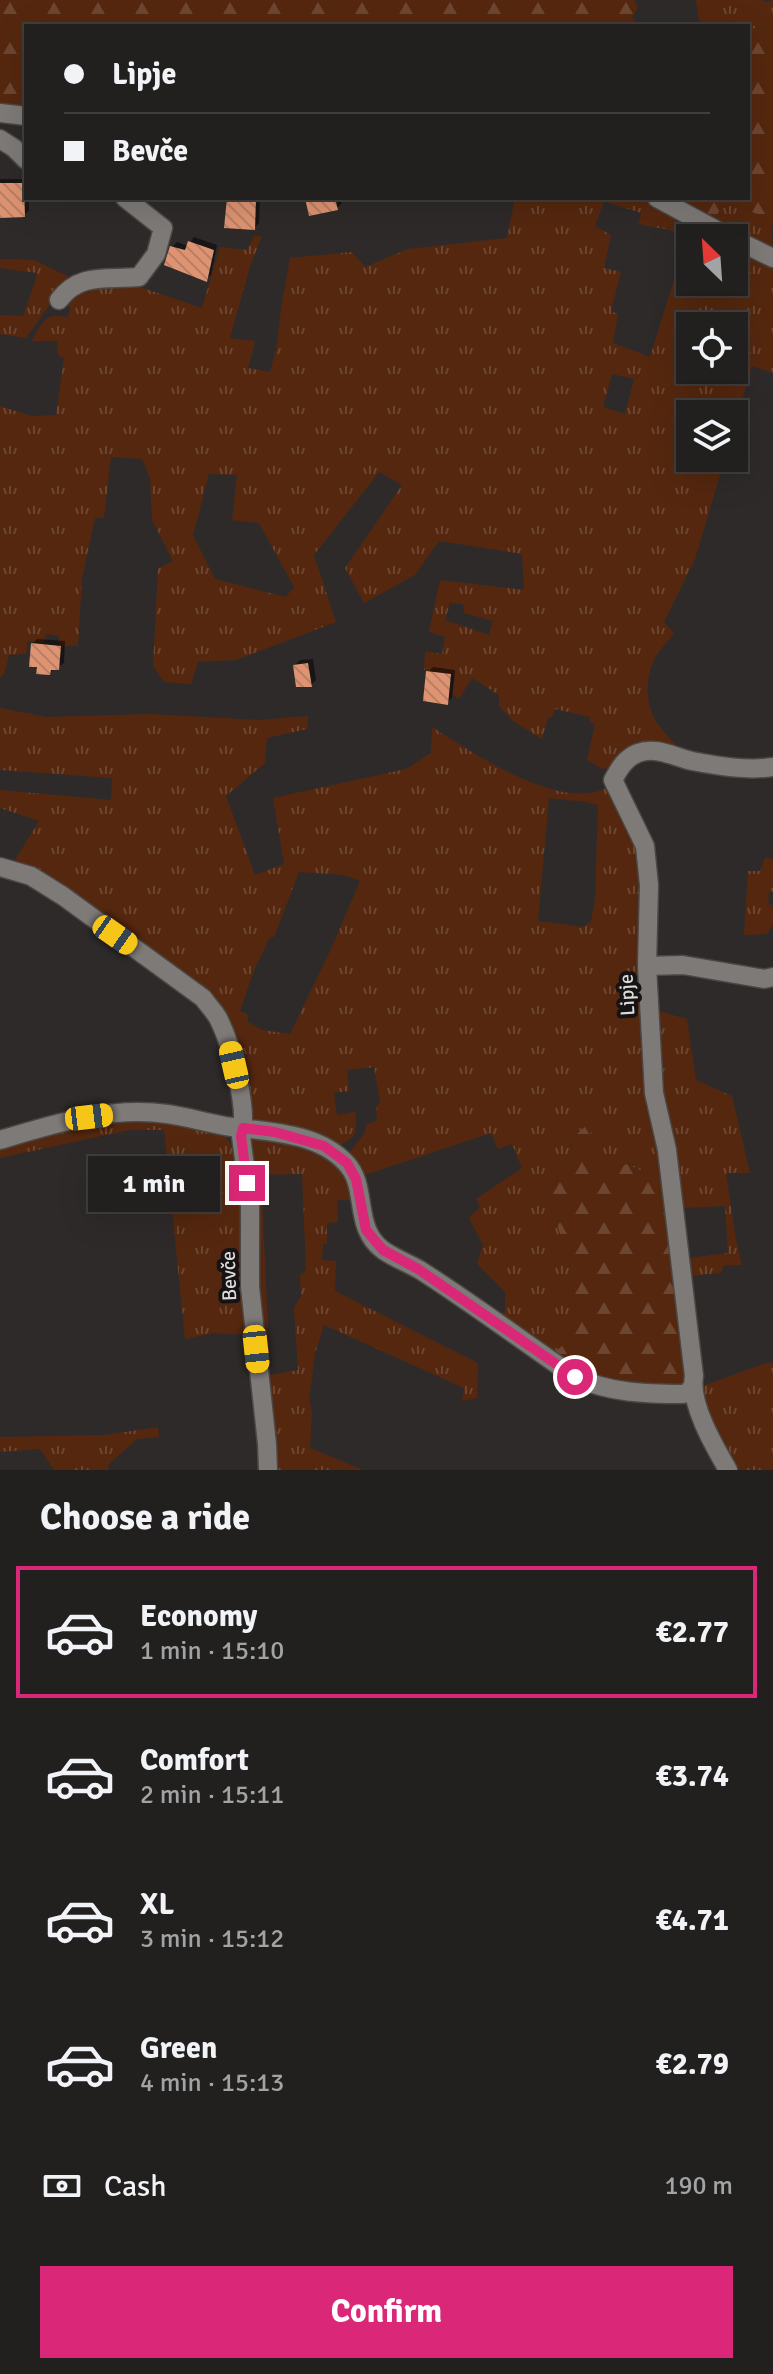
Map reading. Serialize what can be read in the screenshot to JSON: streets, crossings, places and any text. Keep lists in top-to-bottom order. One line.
{"streets":{"street":["Lipje","Bevče"]},"north":"top left","page":{"banner":["Lipje","Bevče"],"bubble":"1 min","heading":"Choose a ride","list":[{"name":"Economy","note":"1 min · 15:10","value":"€2.77"},{"name":"Comfort","note":"2 min · 15:11","value":"€3.74"},{"name":"XL","note":"3 min · 15:12","value":"€4.71"},{"name":"Green","note":"4 min · 15:13","value":"€2.79"}],"pay":["Cash","190 m"],"buttons":"Confirm"}}
